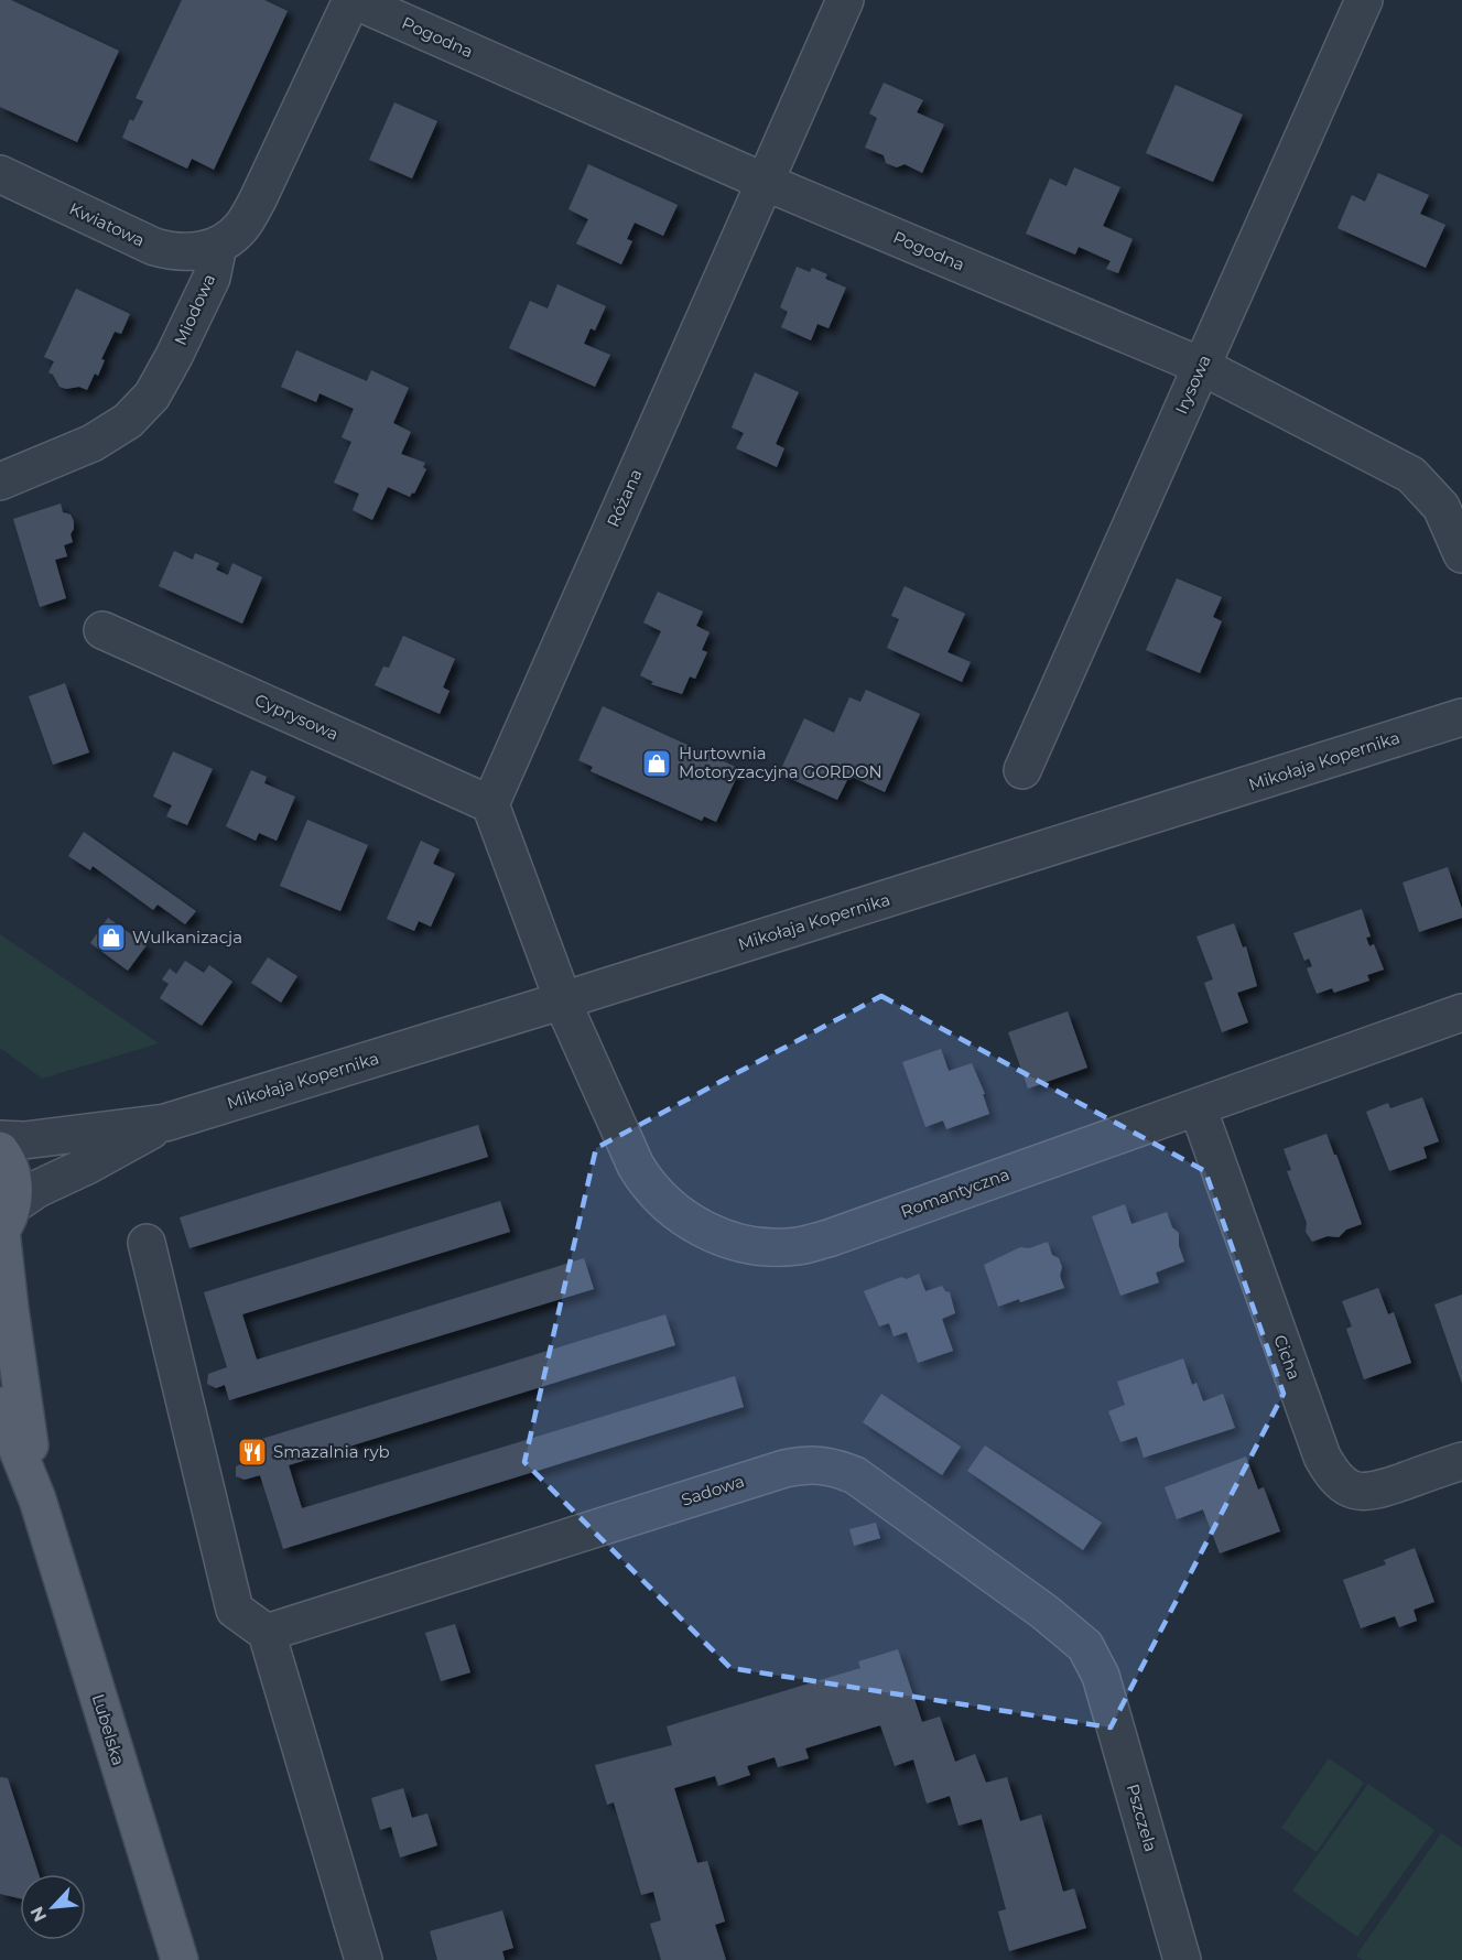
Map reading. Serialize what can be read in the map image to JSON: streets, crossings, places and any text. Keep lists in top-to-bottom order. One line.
{"streets":{"main road":["Lubelska"],"street":["Pogodna","Kwiatowa","Miodowa","Irysowa","Różana","Cyprysowa","Mikołaja Kopernika","Romantyczna","Cicha","Sadowa","Pszczela"]},"crossings":[["Pogodna","Irysowa"],["Pogodna","Różana"],["Kwiatowa","Miodowa"],["Różana","Cyprysowa"],["Mikołaja Kopernika","Romantyczna"],["Mikołaja Kopernika","Lubelska"],["Romantyczna","Cicha"],["Sadowa","Pszczela"]],"places":{"shop":["Hurtownia Motoryzacyjna GORDON","Wulkanizacja"],"restaurant":["Smazalnia ryb"]},"north":"bottom left"}
